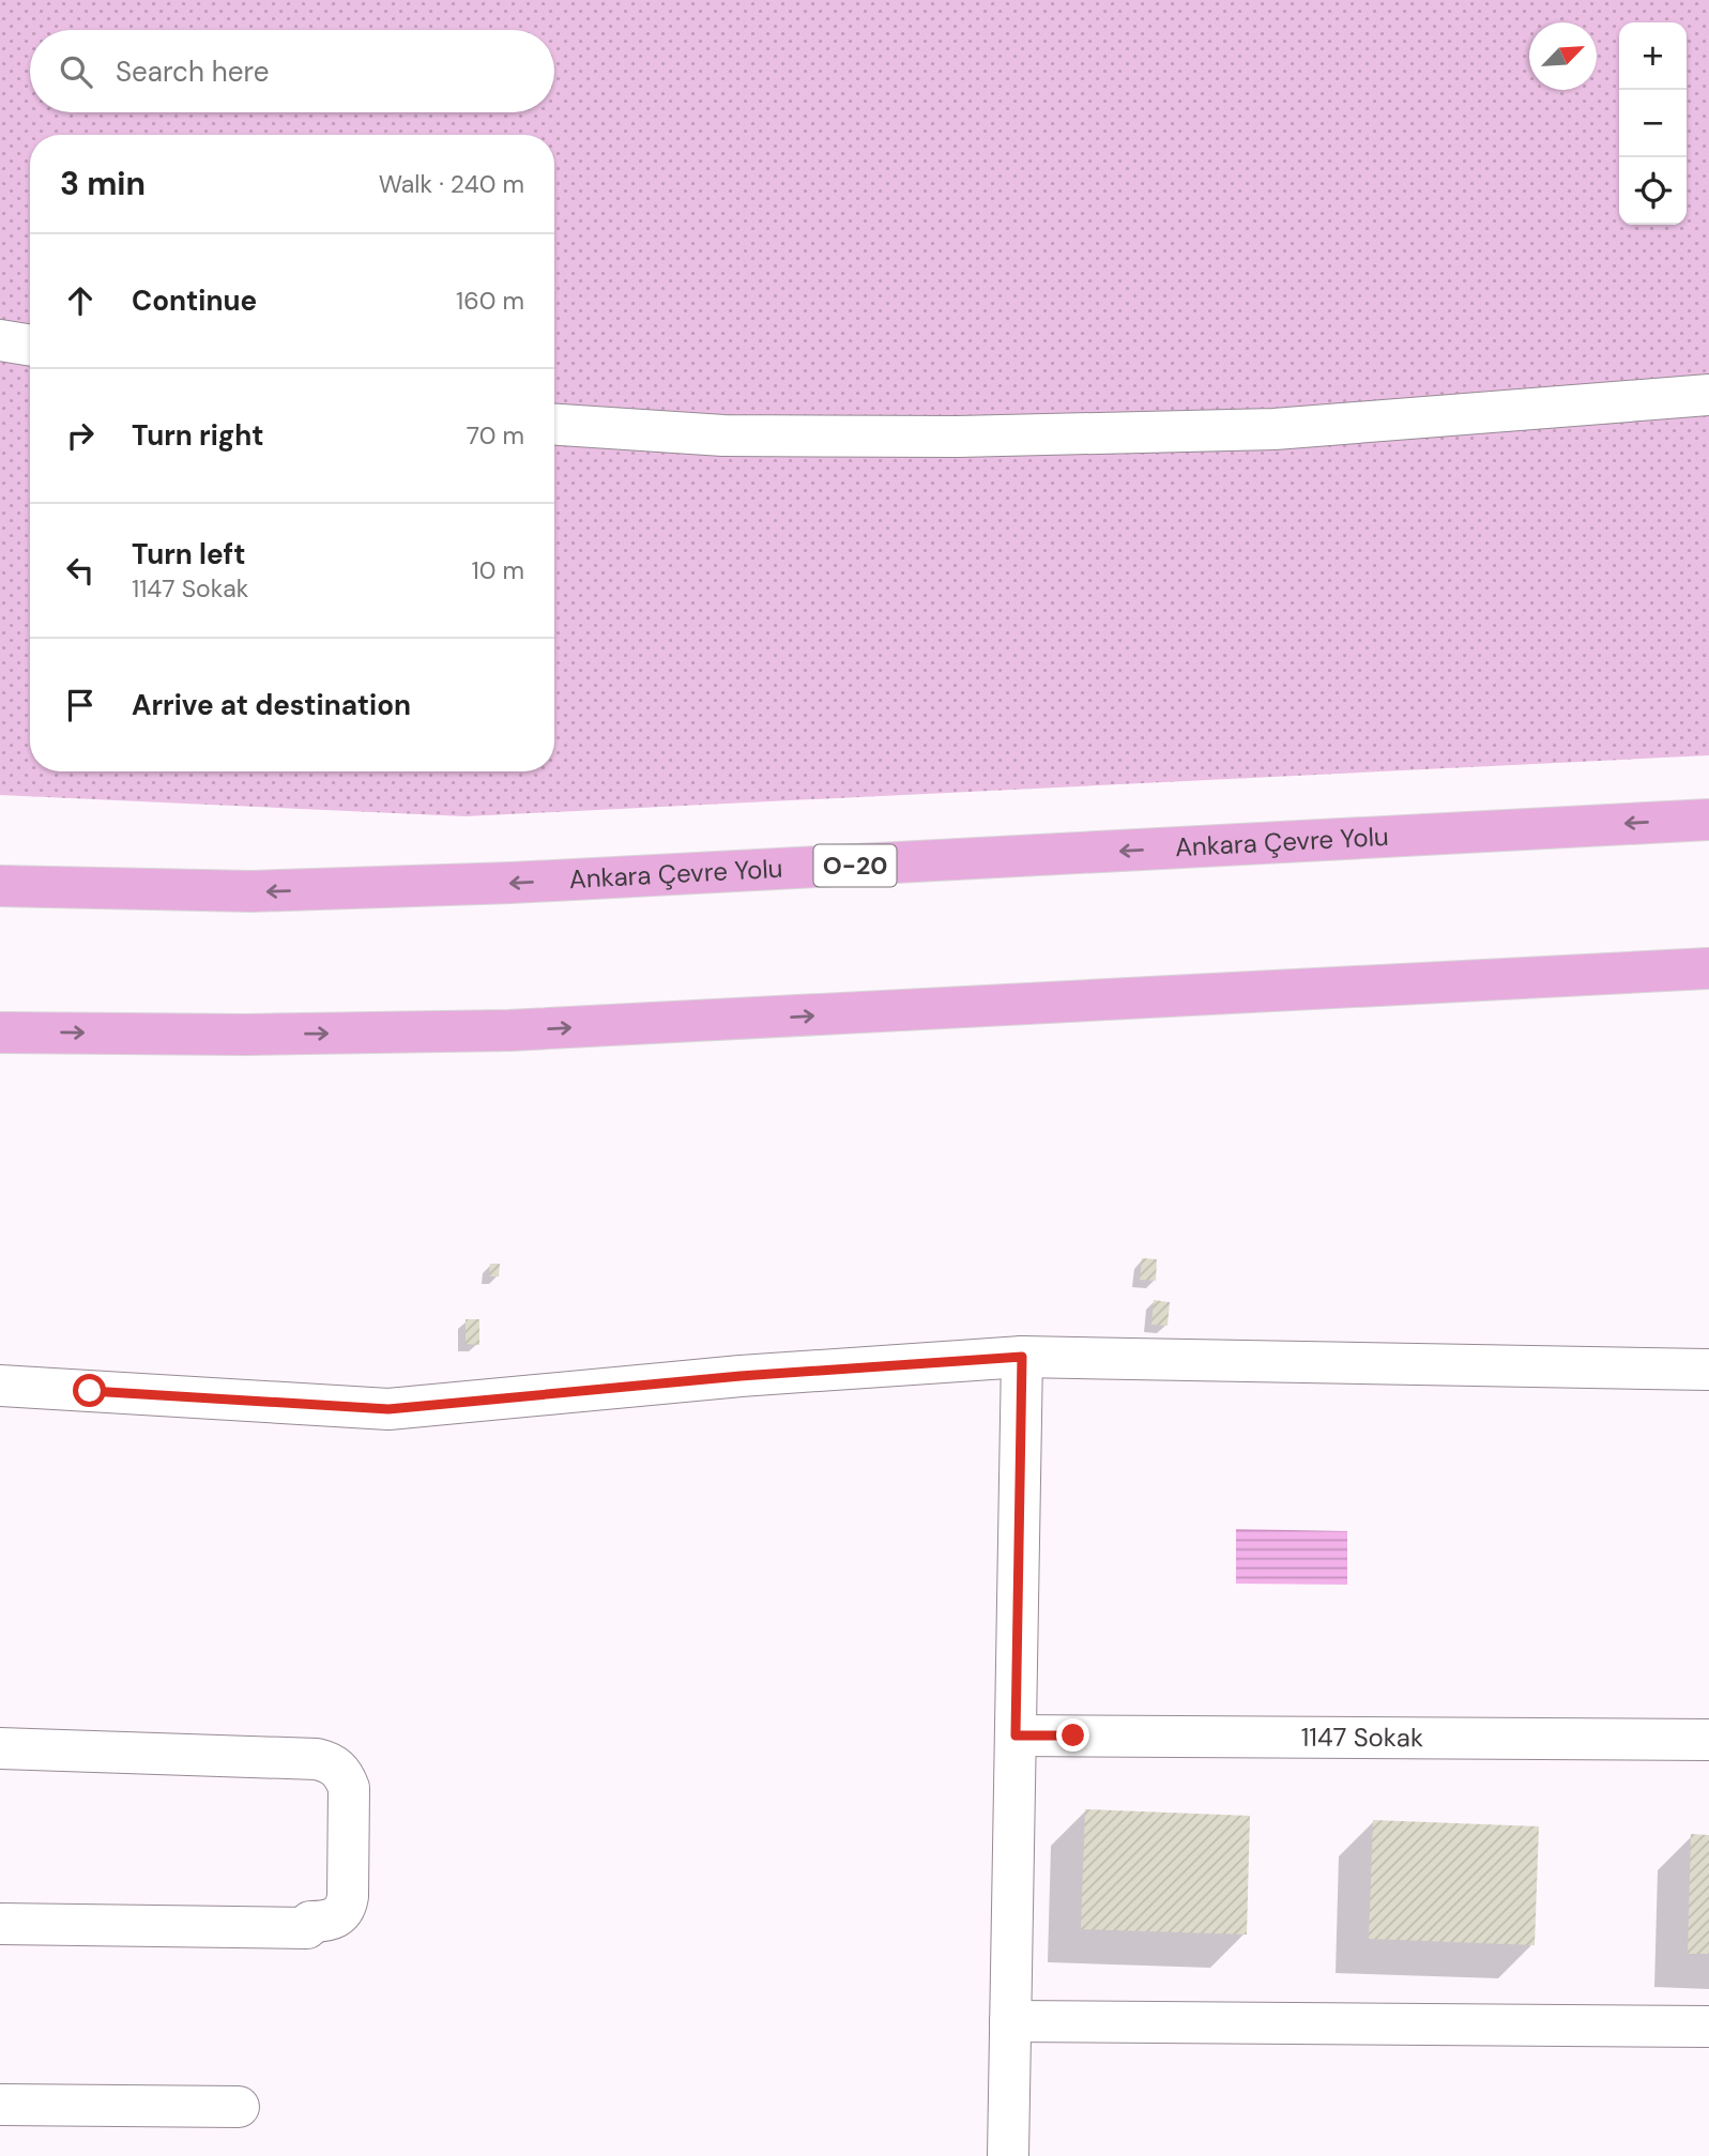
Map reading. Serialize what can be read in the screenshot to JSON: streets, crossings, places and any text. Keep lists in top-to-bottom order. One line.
{"streets":{"highway":["Ankara Çevre Yolu","O-20"],"street":["1147 Sokak"]},"north":"top right","page":{"map_buttons":["+","−"],"search":"Search here","heading":["3 min","Walk · 240 m"],"list":[["Continue","160 m"],["Turn right","70 m"],["Turn left","1147 Sokak","10 m"],"Arrive at destination"]}}
